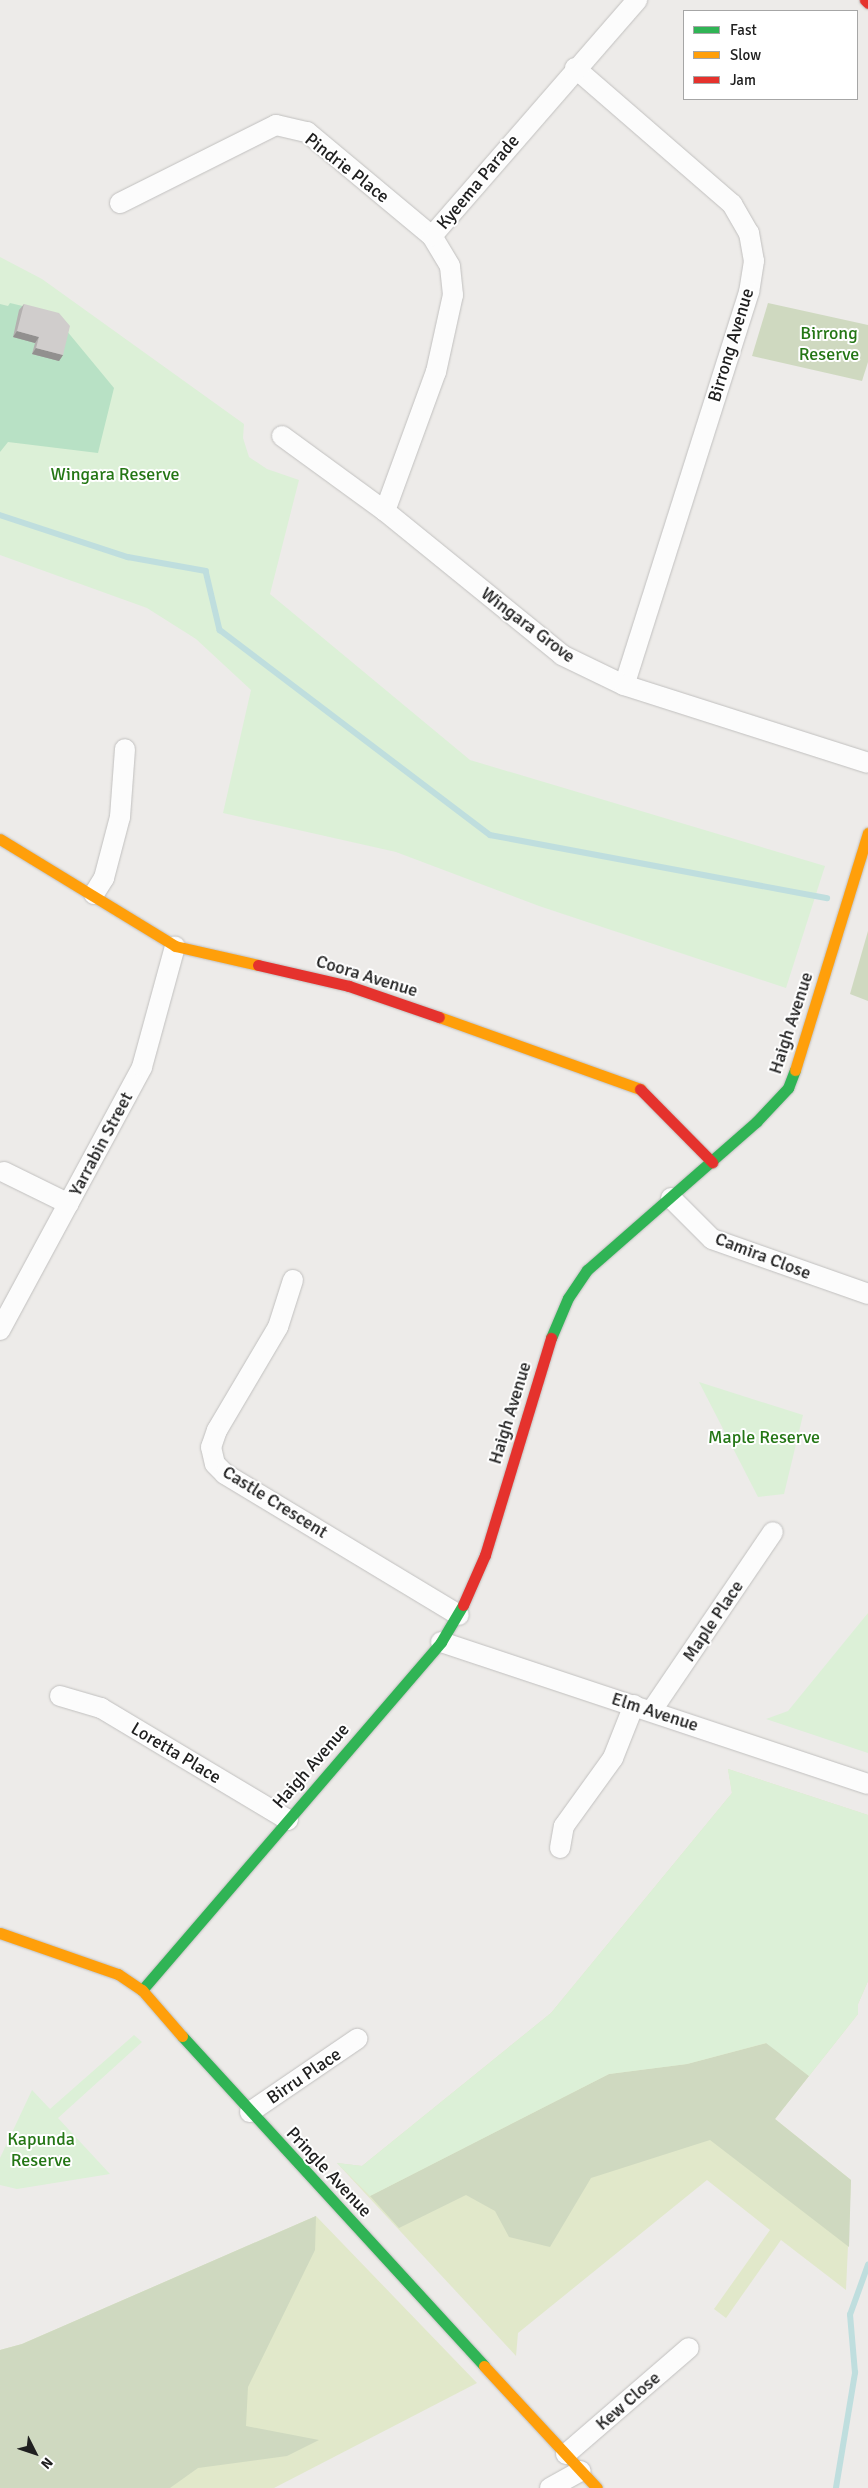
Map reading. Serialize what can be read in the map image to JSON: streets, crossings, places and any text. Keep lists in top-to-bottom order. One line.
{"streets":{"street":["Pindrie Place","Kyeema Parade","Birrong Avenue","Wingara Grove","Coora Avenue","Haigh Avenue","Yarrabin Street","Camira Close","Castle Crescent","Maple Place","Elm Avenue","Loretta Place","Birru Place","Pringle Avenue","Kew Close"]},"crossings":[["Pindrie Place","Kyeema Parade"],["Kyeema Parade","Birrong Avenue"],["Kyeema Parade","Wingara Grove"],["Birrong Avenue","Wingara Grove"],["Coora Avenue","Haigh Avenue"],["Coora Avenue","Yarrabin Street"],["Haigh Avenue","Camira Close"],["Haigh Avenue","Castle Crescent"],["Haigh Avenue","Elm Avenue"],["Haigh Avenue","Loretta Place"],["Haigh Avenue","Pringle Avenue"],["Maple Place","Elm Avenue"],["Birru Place","Pringle Avenue"],["Pringle Avenue","Kew Close"]],"parks":["Birrong Reserve","Wingara Reserve","Maple Reserve","Kapunda Reserve"],"legend":["Fast","Slow","Jam"],"north":"bottom right"}
